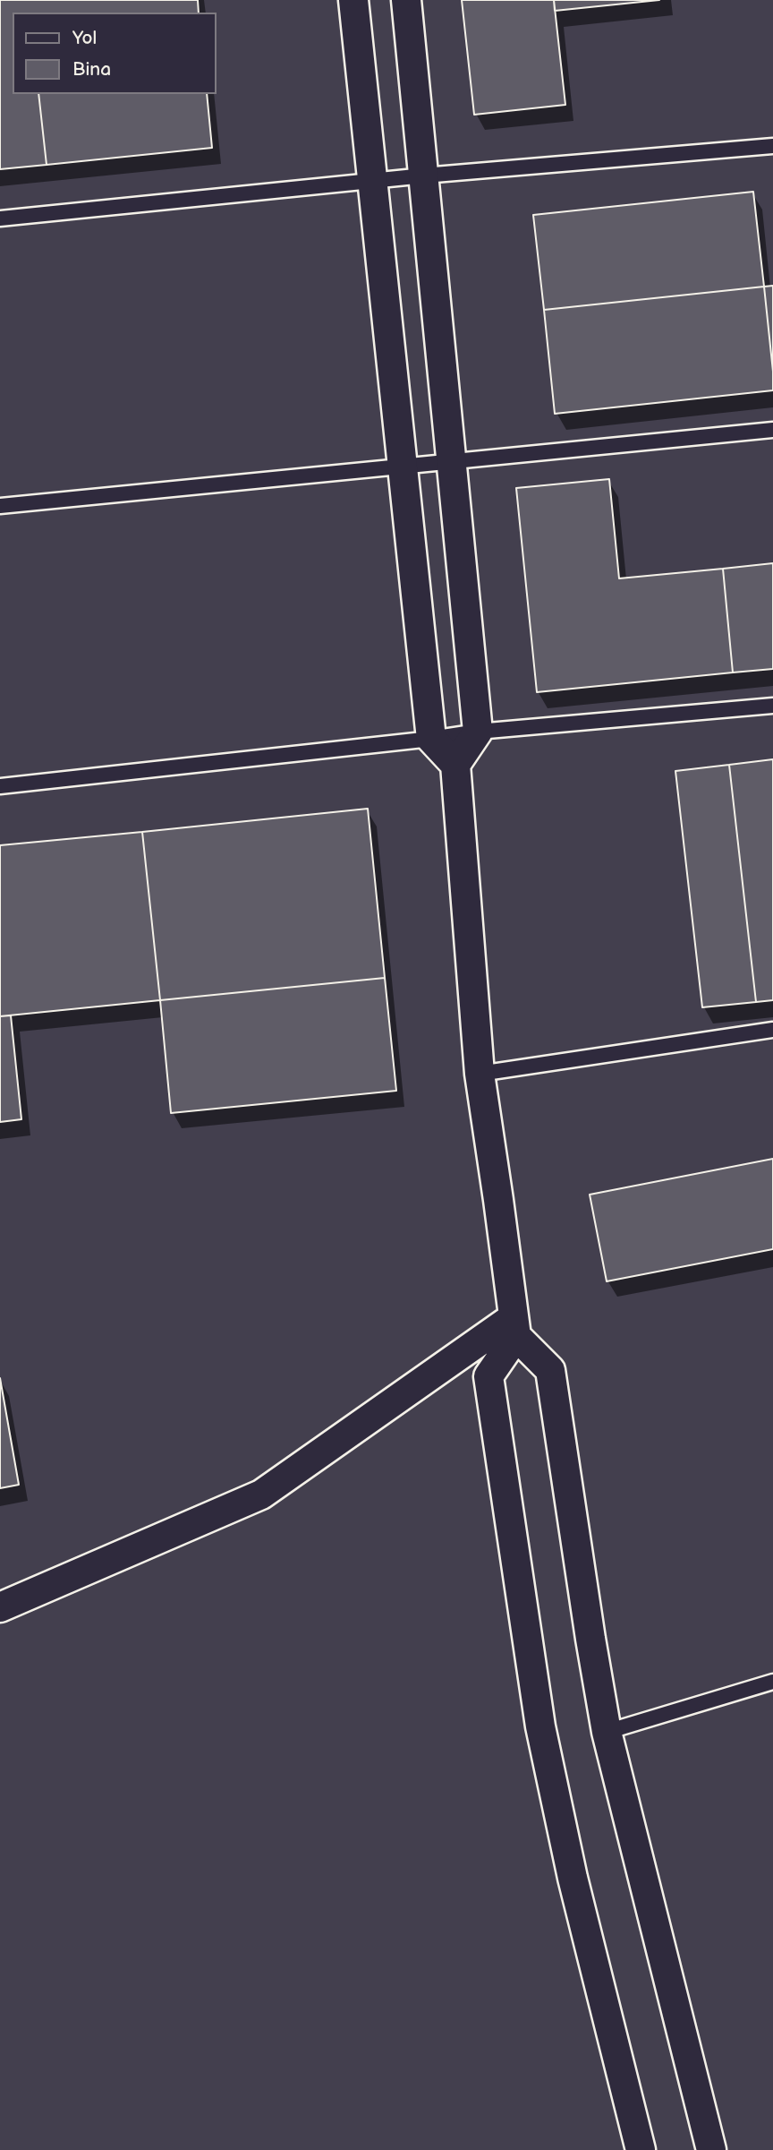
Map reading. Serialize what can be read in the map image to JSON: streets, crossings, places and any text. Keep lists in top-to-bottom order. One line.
{"legend":["Yol","Bina"]}
